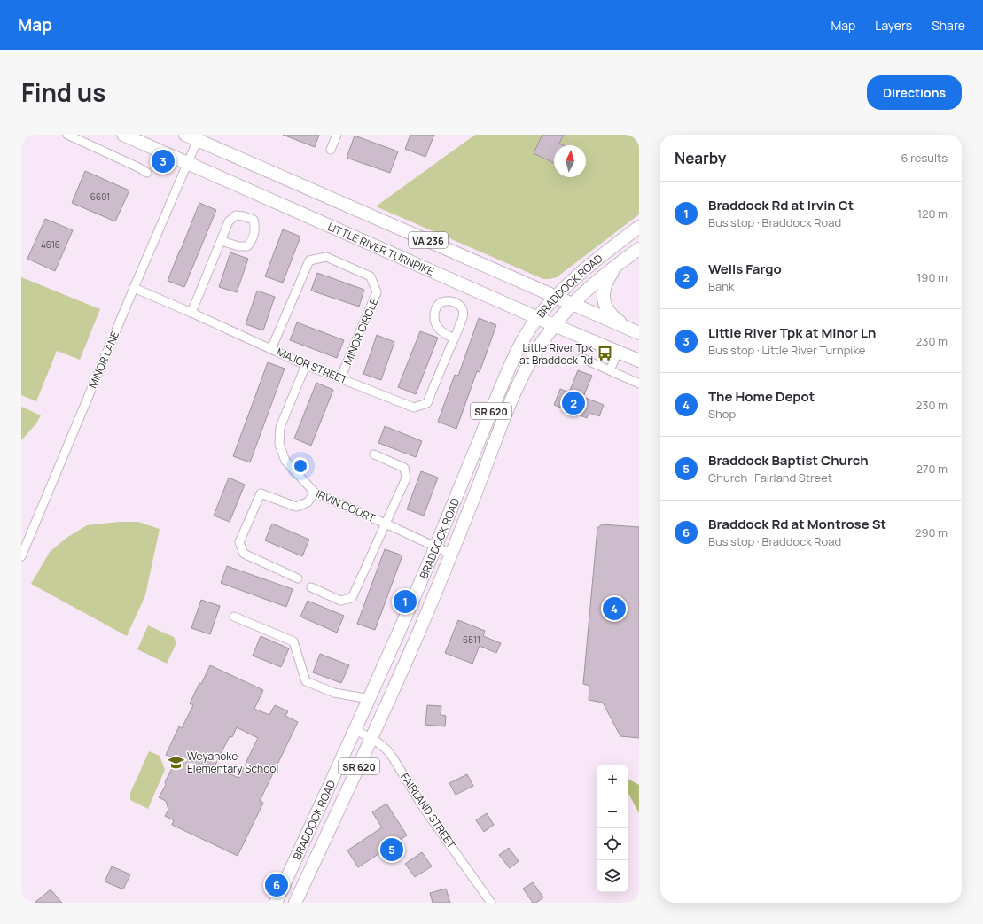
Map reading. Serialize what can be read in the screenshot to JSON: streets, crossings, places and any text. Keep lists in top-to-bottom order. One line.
{"streets":{"main road":["VA 236","LITTLE RIVER TURNPIKE","BRADDOCK ROAD","SR 620"],"street":["MINOR CIRCLE","MINOR LANE","MAJOR STREET","IRVIN COURT","FAIRLAND STREET"]},"crossings":[["VA 236","BRADDOCK ROAD"],["VA 236","MINOR LANE"],["LITTLE RIVER TURNPIKE","BRADDOCK ROAD"],["LITTLE RIVER TURNPIKE","MINOR LANE"],["BRADDOCK ROAD","IRVIN COURT"],["BRADDOCK ROAD","FAIRLAND STREET"],["MINOR CIRCLE","MAJOR STREET"],["MINOR LANE","MAJOR STREET"],["MAJOR STREET","IRVIN COURT"]],"places":{"bus stop":["Little River Tpk at Braddock Rd"],"school or university":["Weyanoke Elementary School"]},"house_numbers":["6601","4616","6511"],"north":"top","page":{"header":"Map","nav":["Map","Layers","Share"],"title":"Find us","buttons":"Directions","heading":["Nearby","6 results"],"pins":["3","2","1","4","5","6"],"list":[{"mark":"1","name":"Braddock Rd at Irvin Ct","note":"Bus stop · Braddock Road","value":"120 m"},{"mark":"2","name":"Wells Fargo","note":"Bank","value":"190 m"},{"mark":"3","name":"Little River Tpk at Minor Ln","note":"Bus stop · Little River Turnpike","value":"230 m"},{"mark":"4","name":"The Home Depot","note":"Shop","value":"230 m"},{"mark":"5","name":"Braddock Baptist Church","note":"Church · Fairland Street","value":"270 m"},{"mark":"6","name":"Braddock Rd at Montrose St","note":"Bus stop · Braddock Road","value":"290 m"}],"map_buttons":["+","−"]}}
